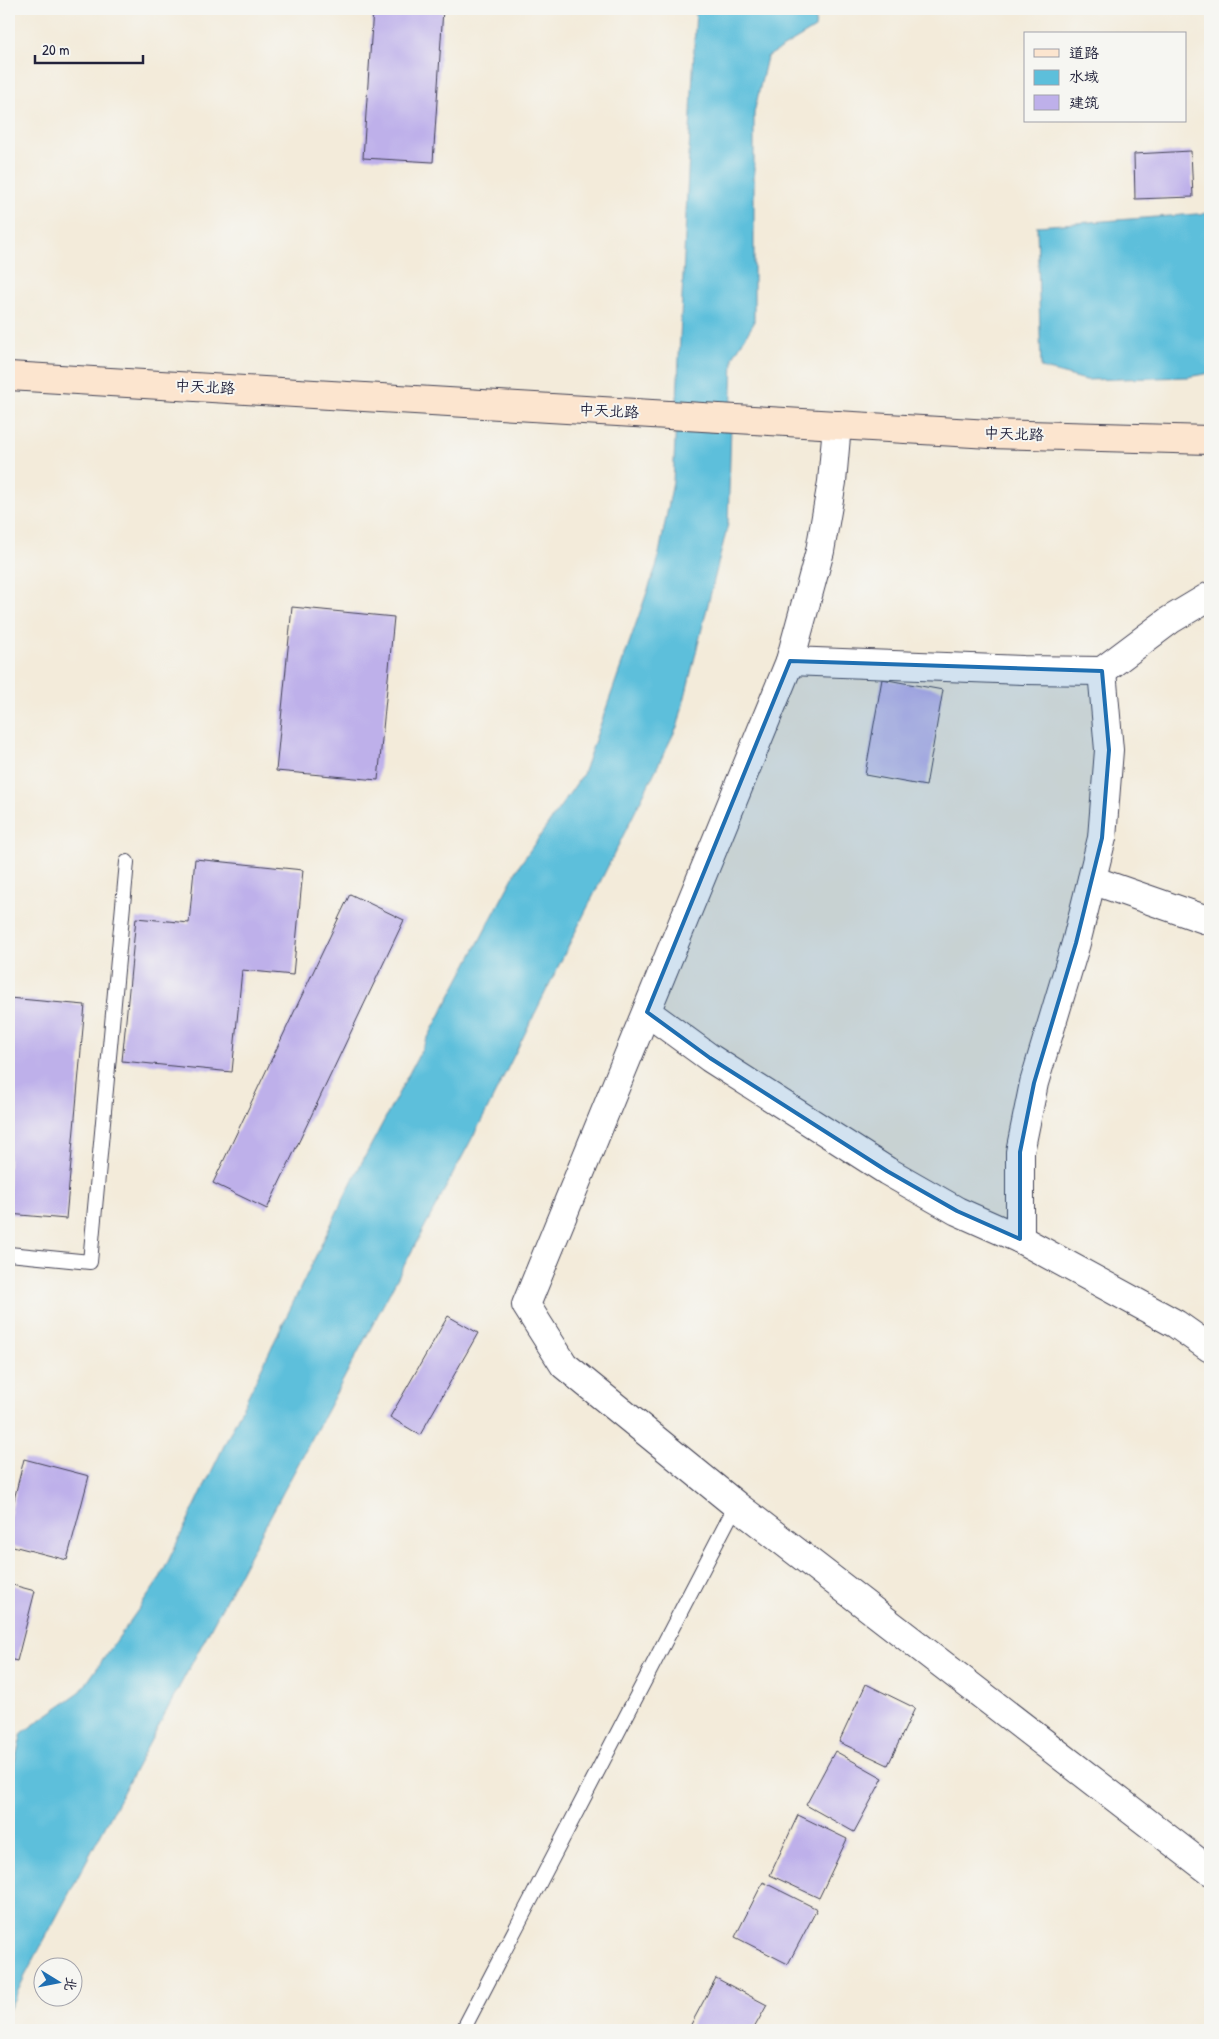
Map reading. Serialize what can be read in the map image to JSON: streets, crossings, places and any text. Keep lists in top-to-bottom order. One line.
{"streets":{"main road":["中天北路"]},"legend":["道路","水域","建筑"],"scale_bar":"20 m","north":"right"}
